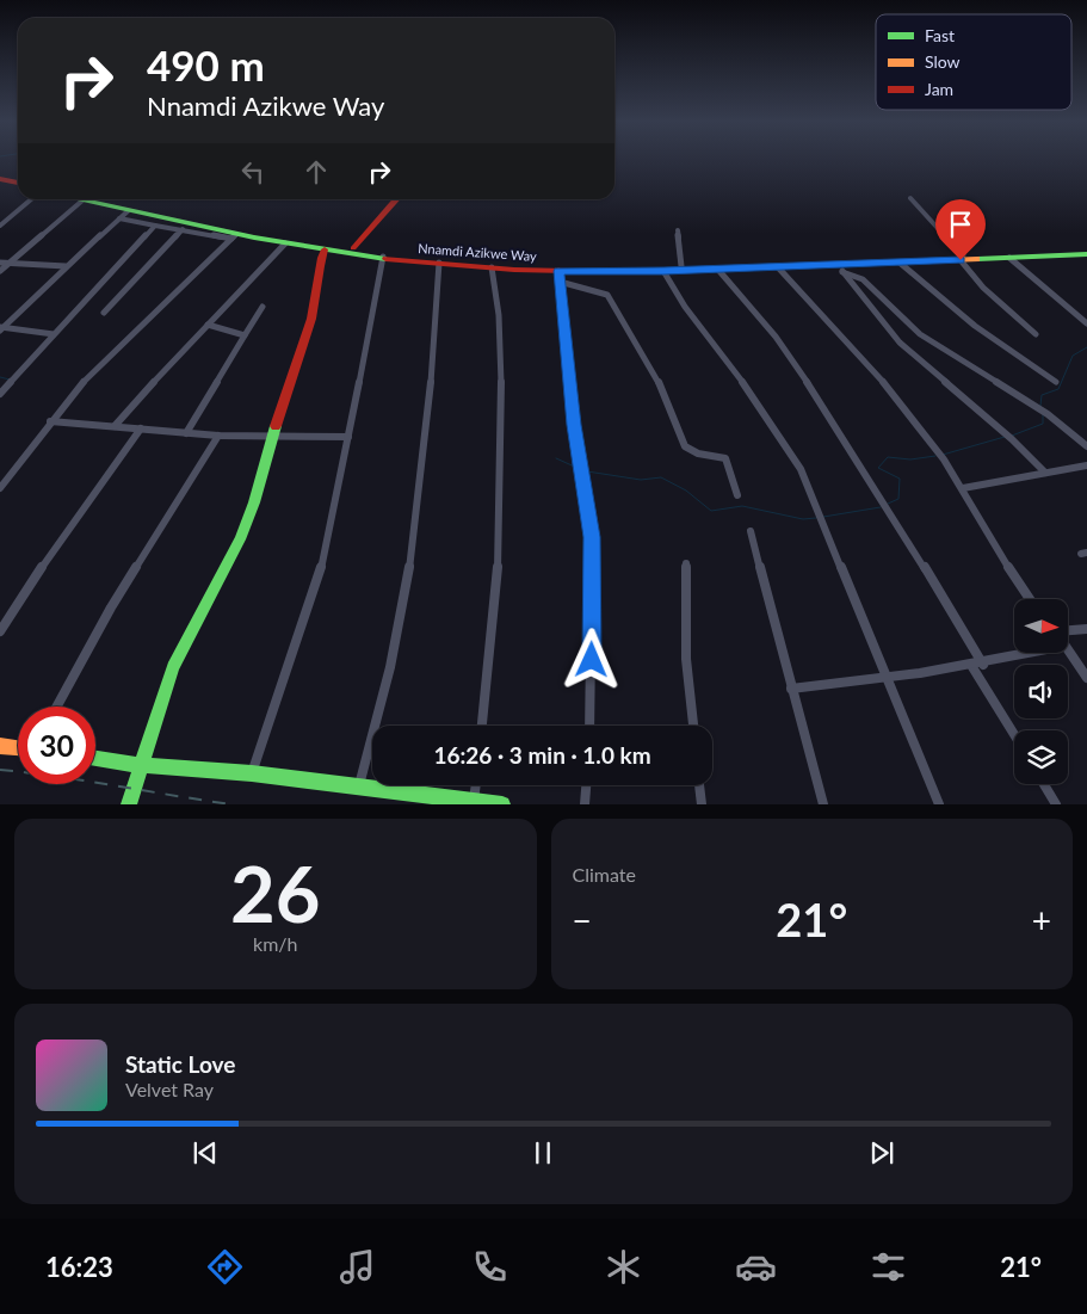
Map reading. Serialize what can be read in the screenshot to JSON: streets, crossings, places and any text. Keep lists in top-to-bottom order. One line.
{"streets":{"main road":["Nnamdi Azikwe Way"]},"legend":["Fast","Slow","Jam"],"north":"right","page":{"turn":["490 m","Nnamdi Azikwe Way"],"limit":"30","trip":"16:26 · 3 min · 1.0 km","tile":[["26","km/h"],"Climate"],"heat":["−","21°","+"],"song":["Static Love","Velvet Ray"],"tabs":["16:23","21°"]}}
